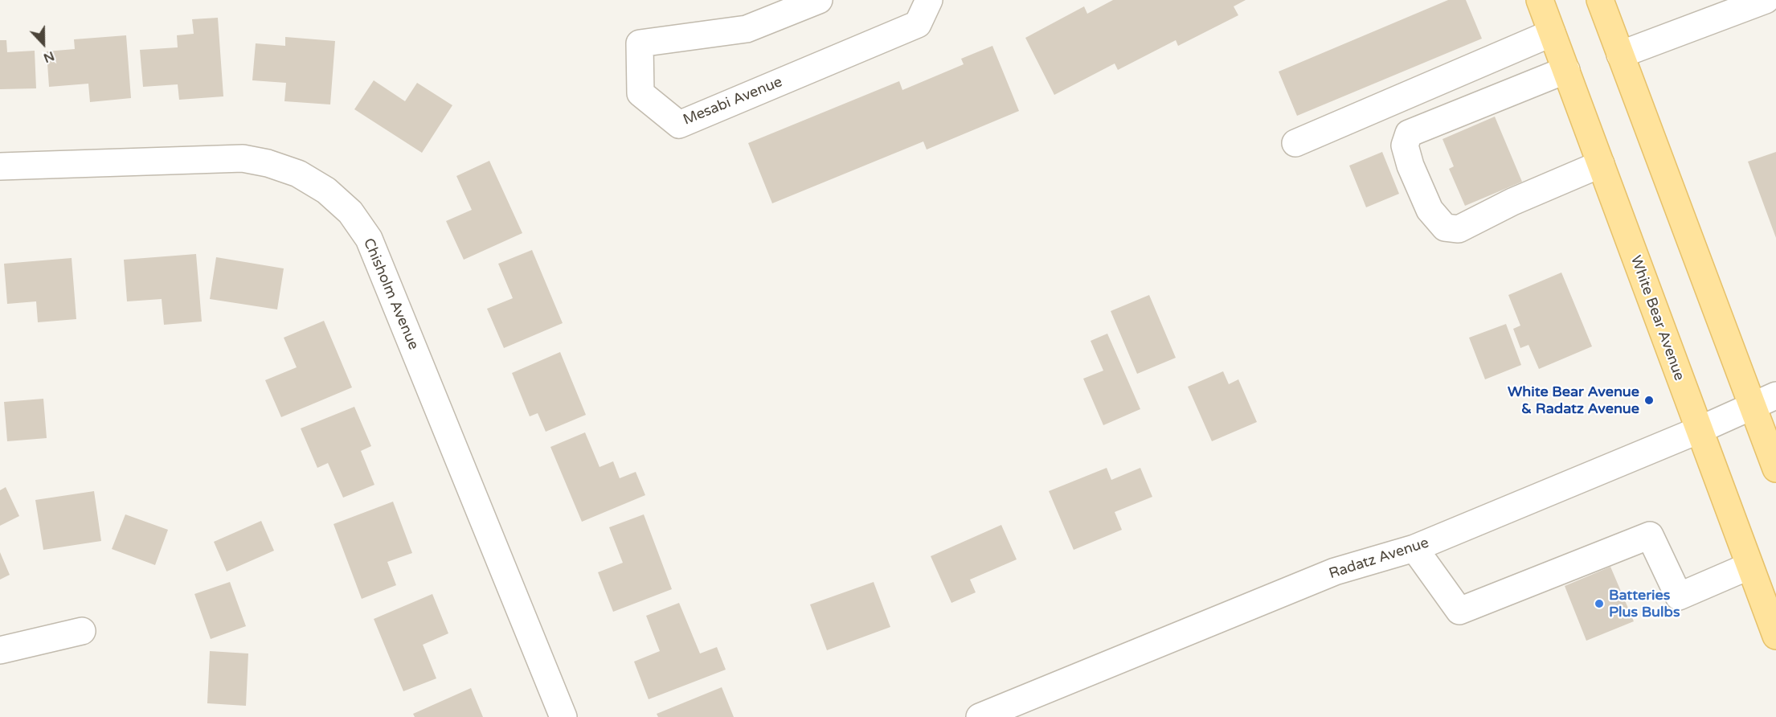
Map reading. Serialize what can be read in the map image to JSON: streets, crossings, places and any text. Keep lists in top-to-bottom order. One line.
{"streets":{"main road":["White Bear Avenue"],"street":["Mesabi Avenue","Chisholm Avenue","Radatz Avenue"]},"crossings":[["White Bear Avenue","Radatz Avenue"]],"places":["White Bear Avenue & Radatz Avenue","Batteries Plus Bulbs"],"north":"bottom"}
